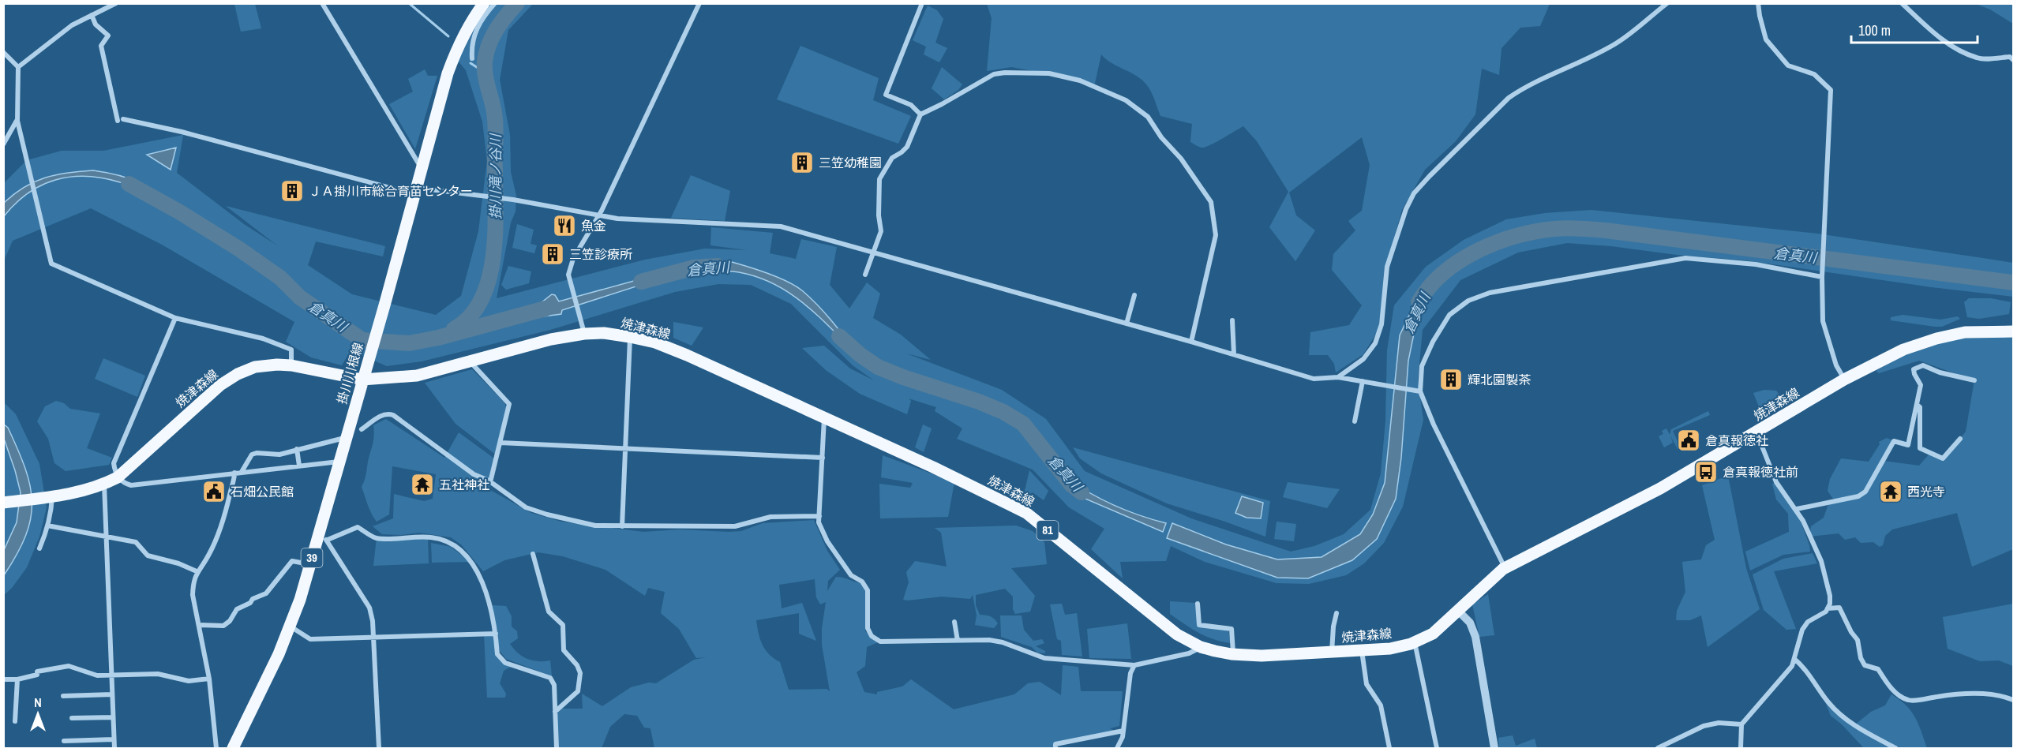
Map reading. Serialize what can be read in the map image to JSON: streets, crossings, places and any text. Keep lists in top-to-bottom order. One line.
{"streets":{"main road":["焼津森線","掛川川根線","81","39"]},"crossings":[["焼津森線","掛川川根線"]],"water":["掛川滝ノ谷川","倉真川"],"places":{"building":["三笠幼稚園","ＪＡ掛川市総合育苗センター","三笠診療所","輝北園製茶"],"restaurant":["魚金"],"public building":["倉真報徳社","石畑公民館"],"bus stop":["倉真報徳社前"],"temple":["五社神社","西光寺"]},"scale_bar":"100 m","north":"top"}
